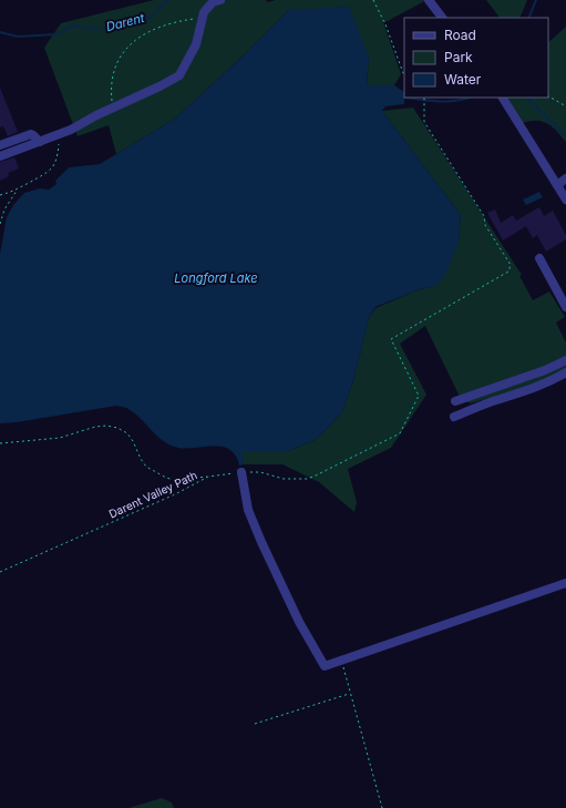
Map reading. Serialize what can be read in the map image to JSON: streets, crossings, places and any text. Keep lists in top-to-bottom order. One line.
{"streets":{"path":["Darent Valley Path"]},"water":["Darent","Longford Lake"],"legend":["Road","Park","Water"]}
